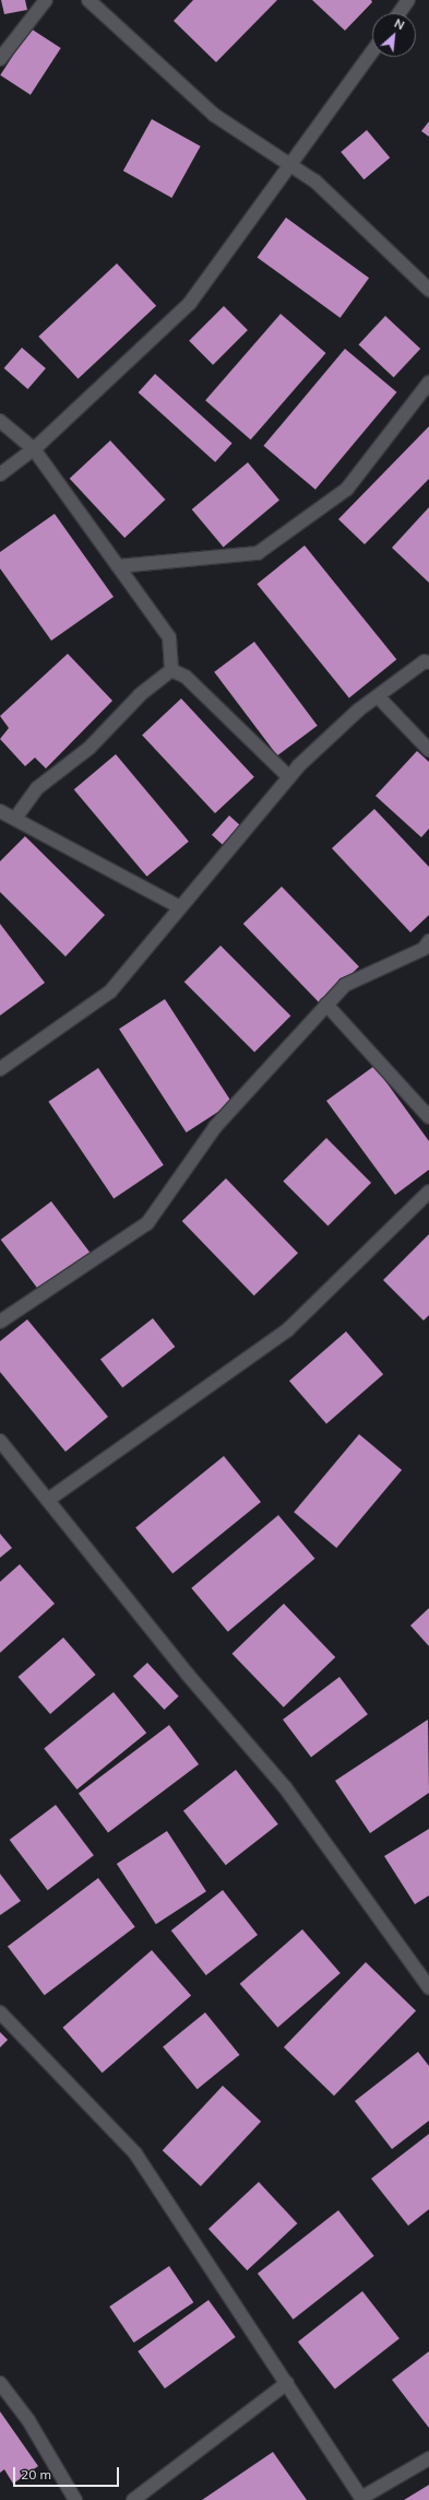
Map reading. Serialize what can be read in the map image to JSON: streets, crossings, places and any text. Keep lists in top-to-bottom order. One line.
{"scale_bar":"20 m","north":"top right"}
